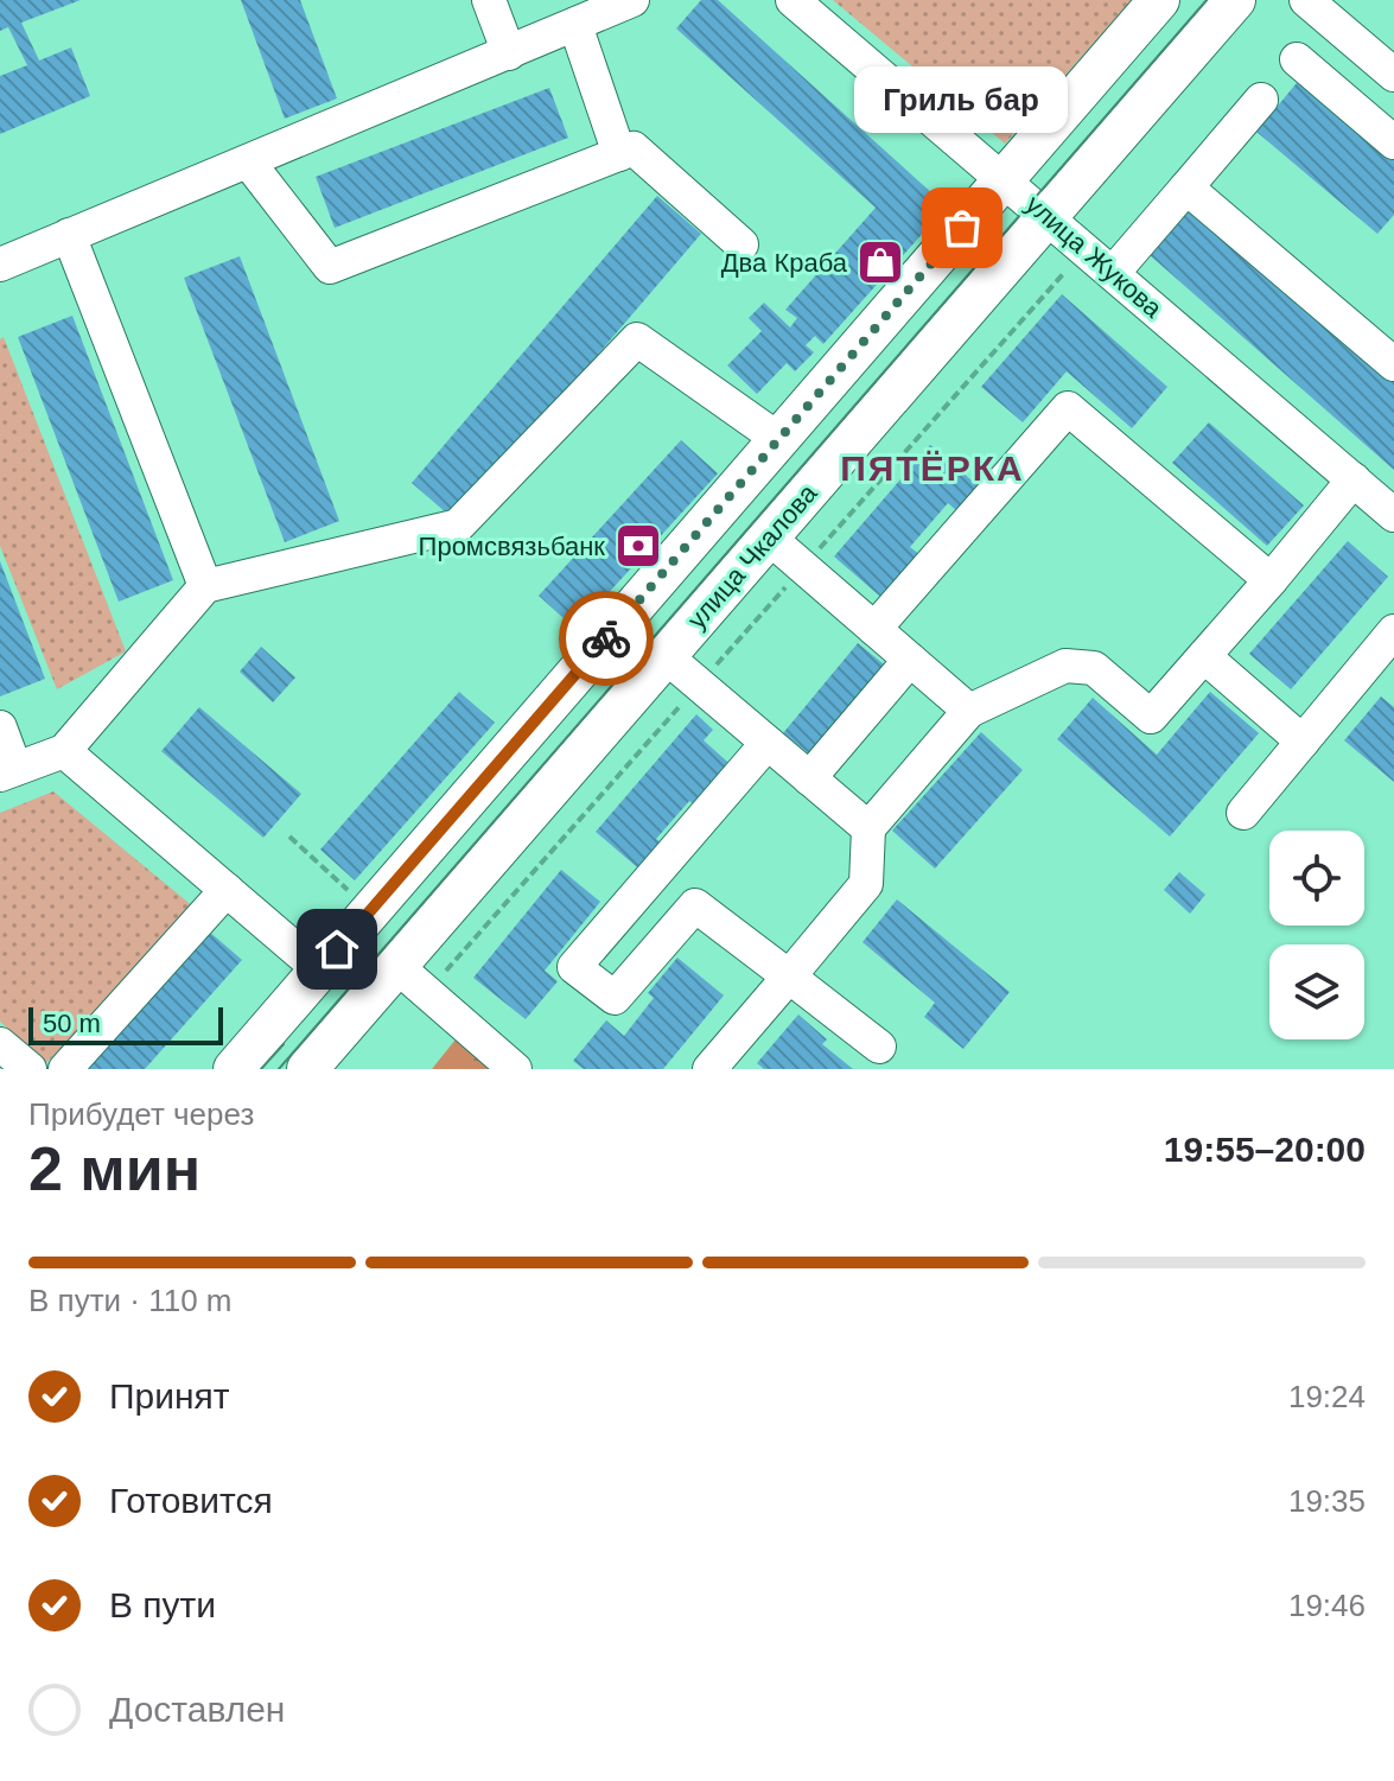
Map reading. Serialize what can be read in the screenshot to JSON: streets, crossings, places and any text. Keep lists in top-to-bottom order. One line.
{"streets":{"main road":["улица Чкалова"],"street":["улица Жукова"]},"crossings":[["улица Жукова","улица Чкалова"]],"districts":["ПЯТЁРКА"],"places":{"other":["Гриль бар"],"shop":["Два Краба"],"bank":["Промсвязьбанк"]},"scale_bar":"50 m","page":{"bubble":"Гриль бар","scale":"50 m","heading":["2 мин","Прибудет через","19:55–20:00"],"bar":"В пути · 110 m","list":[["Принят","19:24"],["Готовится","19:35"],["В пути","19:46"],"Доставлен"]}}
